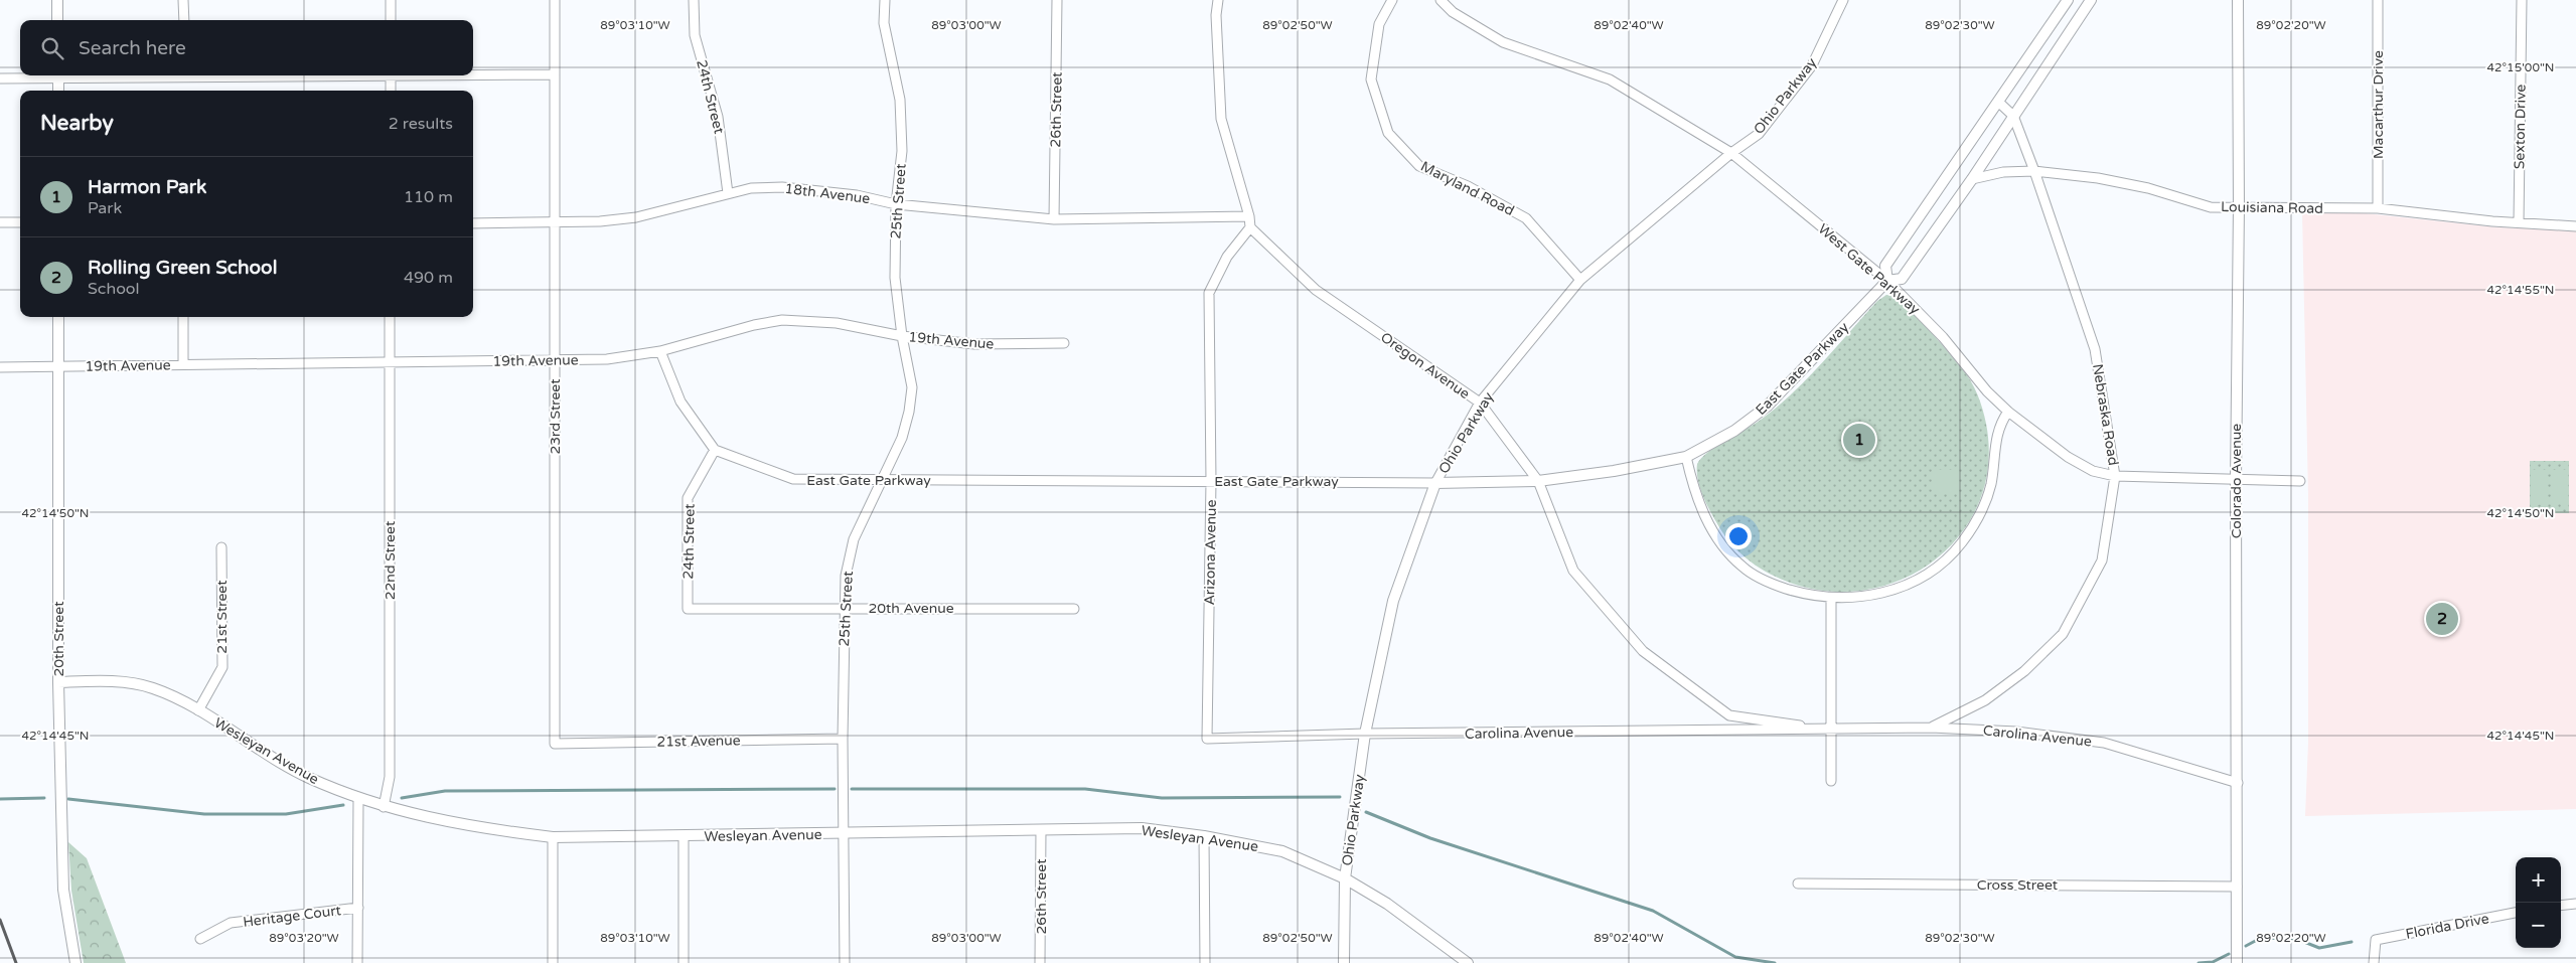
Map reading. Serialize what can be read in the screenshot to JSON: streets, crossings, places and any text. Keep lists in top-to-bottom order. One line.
{"streets":{"street":["Ohio Parkway","24th Street","Macarthur Drive","26th Street","Sexton Drive","Maryland Road","18th Avenue","25th Street","Louisiana Road","West Gate Parkway","19th Avenue","Oregon Avenue","East Gate Parkway","Nebraska Road","23rd Street","Colorado Avenue","Arizona Avenue","22nd Street","20th Avenue","21st Street","20th Street","Carolina Avenue","21st Avenue","Wesleyan Avenue","Cross Street","Heritage Court","Florida Drive"]},"crossings":[["Ohio Parkway","Maryland Road"],["Ohio Parkway","West Gate Parkway"],["Ohio Parkway","Oregon Avenue"],["Ohio Parkway","East Gate Parkway"],["Ohio Parkway","Carolina Avenue"],["Ohio Parkway","Wesleyan Avenue"],["24th Street","18th Avenue"],["24th Street","East Gate Parkway"],["24th Street","20th Avenue"],["Macarthur Drive","Louisiana Road"],["26th Street","18th Avenue"],["26th Street","Wesleyan Avenue"],["Sexton Drive","Louisiana Road"],["18th Avenue","25th Street"],["18th Avenue","23rd Street"],["25th Street","19th Avenue"],["25th Street","East Gate Parkway"],["25th Street","20th Avenue"],["25th Street","21st Avenue"],["25th Street","Wesleyan Avenue"],["Louisiana Road","East Gate Parkway"],["Louisiana Road","Nebraska Road"],["Louisiana Road","Colorado Avenue"],["West Gate Parkway","East Gate Parkway"],["West Gate Parkway","Nebraska Road"],["West Gate Parkway","Colorado Avenue"],["19th Avenue","23rd Street"],["19th Avenue","22nd Street"],["19th Avenue","20th Street"],["Oregon Avenue","East Gate Parkway"],["Oregon Avenue","Arizona Avenue"],["Oregon Avenue","Carolina Avenue"],["East Gate Parkway","Nebraska Road"],["East Gate Parkway","Arizona Avenue"],["Nebraska Road","Carolina Avenue"],["23rd Street","21st Avenue"],["Colorado Avenue","Carolina Avenue"],["Colorado Avenue","Cross Street"],["Arizona Avenue","Carolina Avenue"],["22nd Street","Wesleyan Avenue"],["21st Street","Wesleyan Avenue"],["20th Street","Wesleyan Avenue"]],"page":{"search":"Search here","heading":["Nearby","2 results"],"list":[{"mark":"1","name":"Harmon Park","note":"Park","value":"110 m"},{"mark":"2","name":"Rolling Green School","note":"School","value":"490 m"}],"pins":["1","2"],"map_buttons":["+","−"]},"coordinates":["89°03'10\"W","89°03'00\"W","89°02'50\"W","89°02'40\"W","89°02'30\"W","89°02'20\"W","42°15'00\"N","42°14'55\"N","42°14'50\"N","42°14'45\"N","89°03'20\"W"]}
